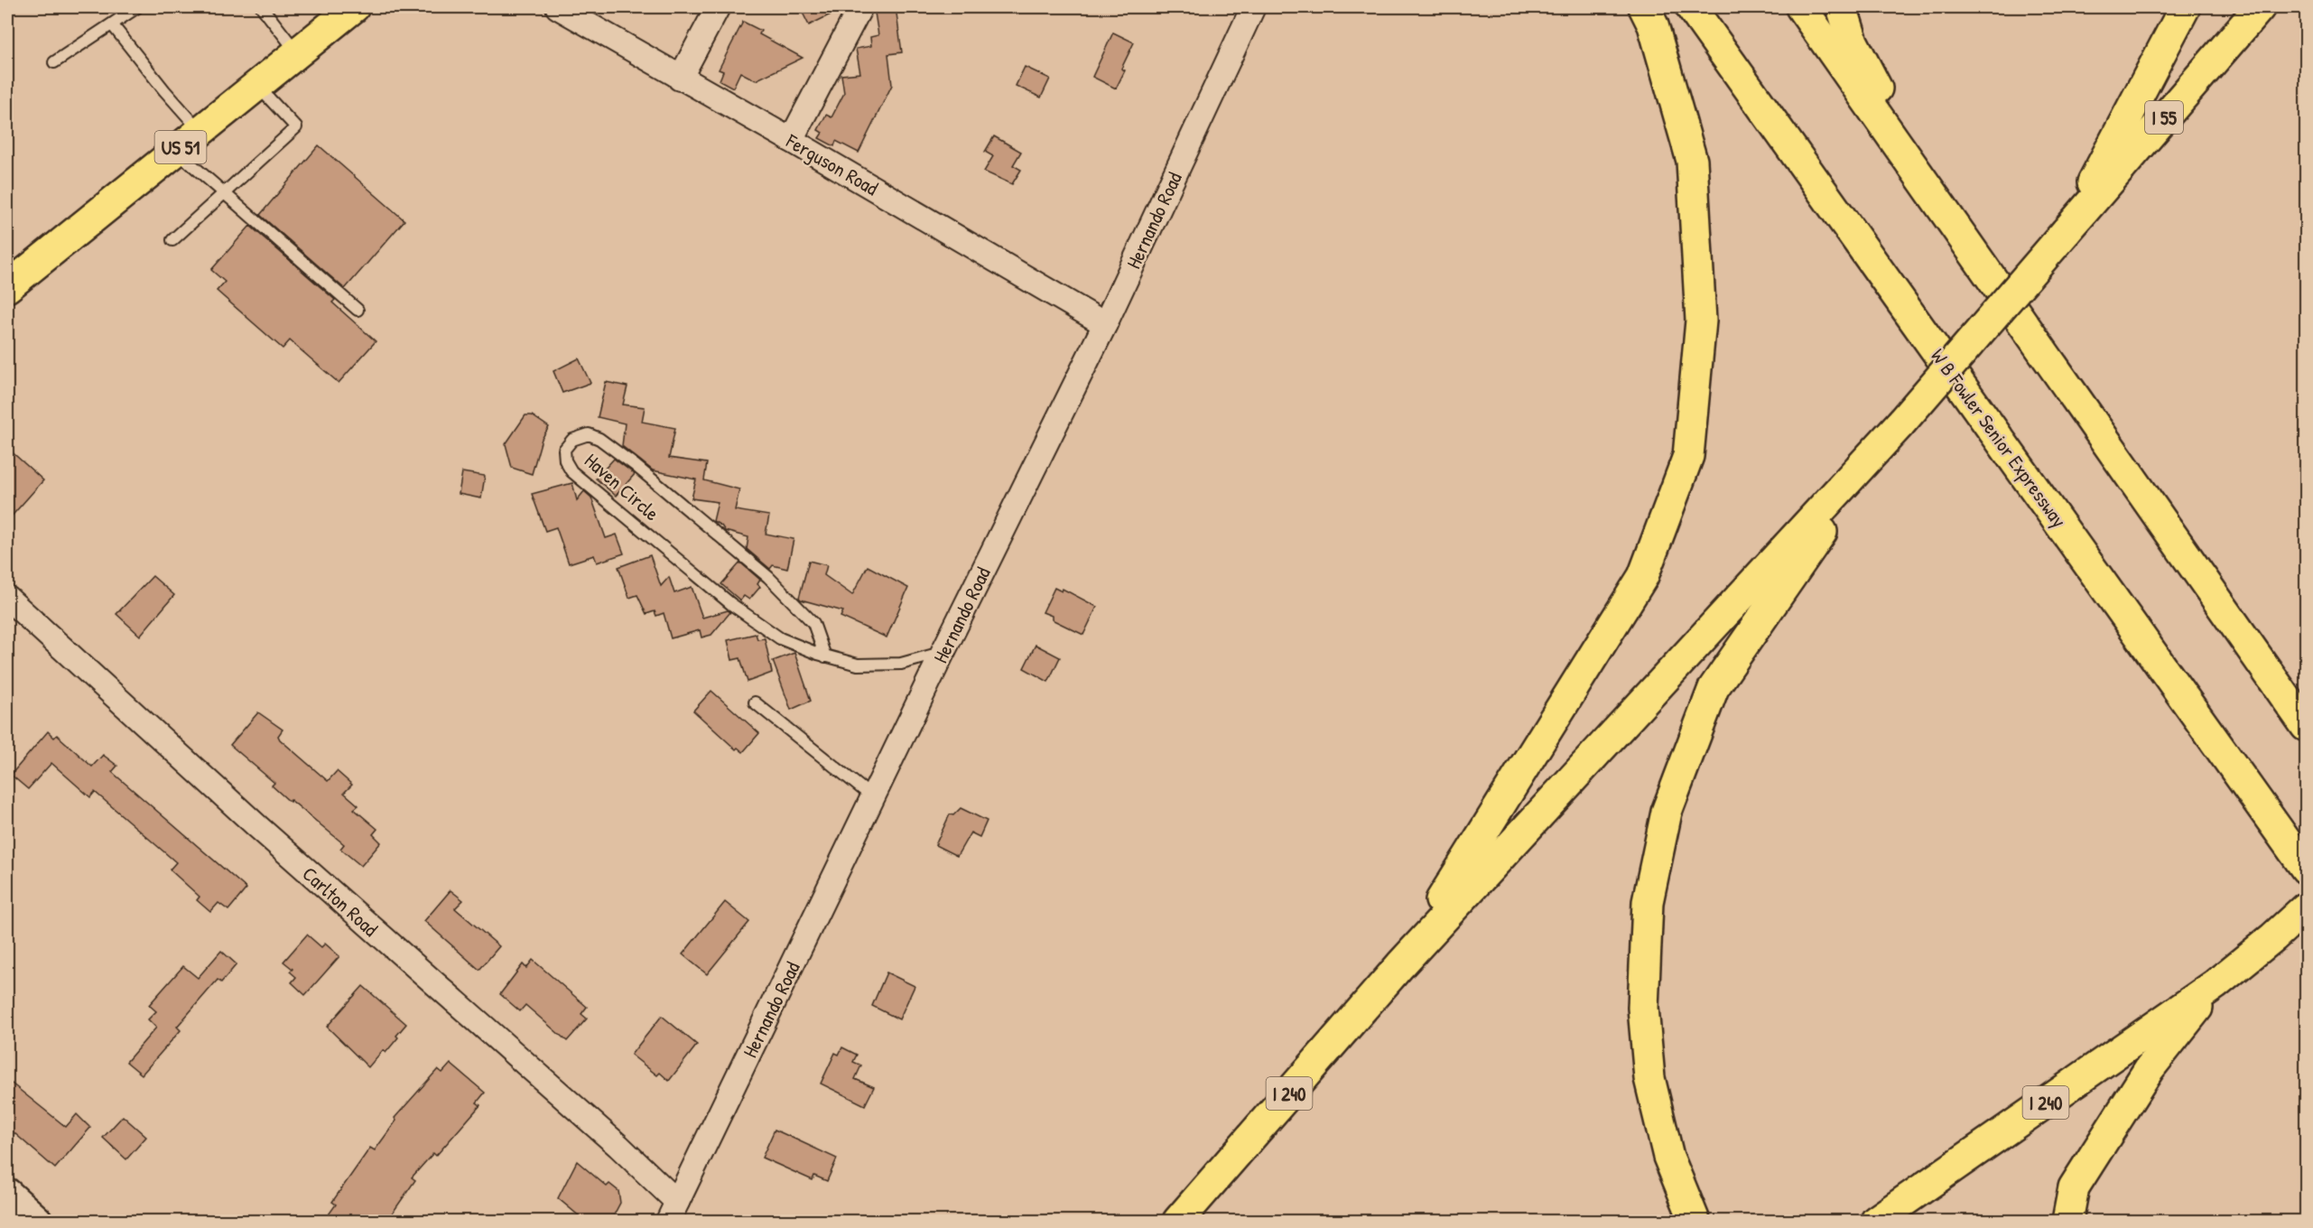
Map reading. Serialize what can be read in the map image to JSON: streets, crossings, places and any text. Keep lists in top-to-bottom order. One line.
{"streets":{"main road":["I 55","US 51","W B Fowler Senior Expressway","I 240"],"street":["Ferguson Road","Hernando Road","Carlton Road"],"lane":["Haven Circle"]},"crossings":[["Ferguson Road","Hernando Road"],["Hernando Road","Haven Circle"],["Hernando Road","Carlton Road"]]}
